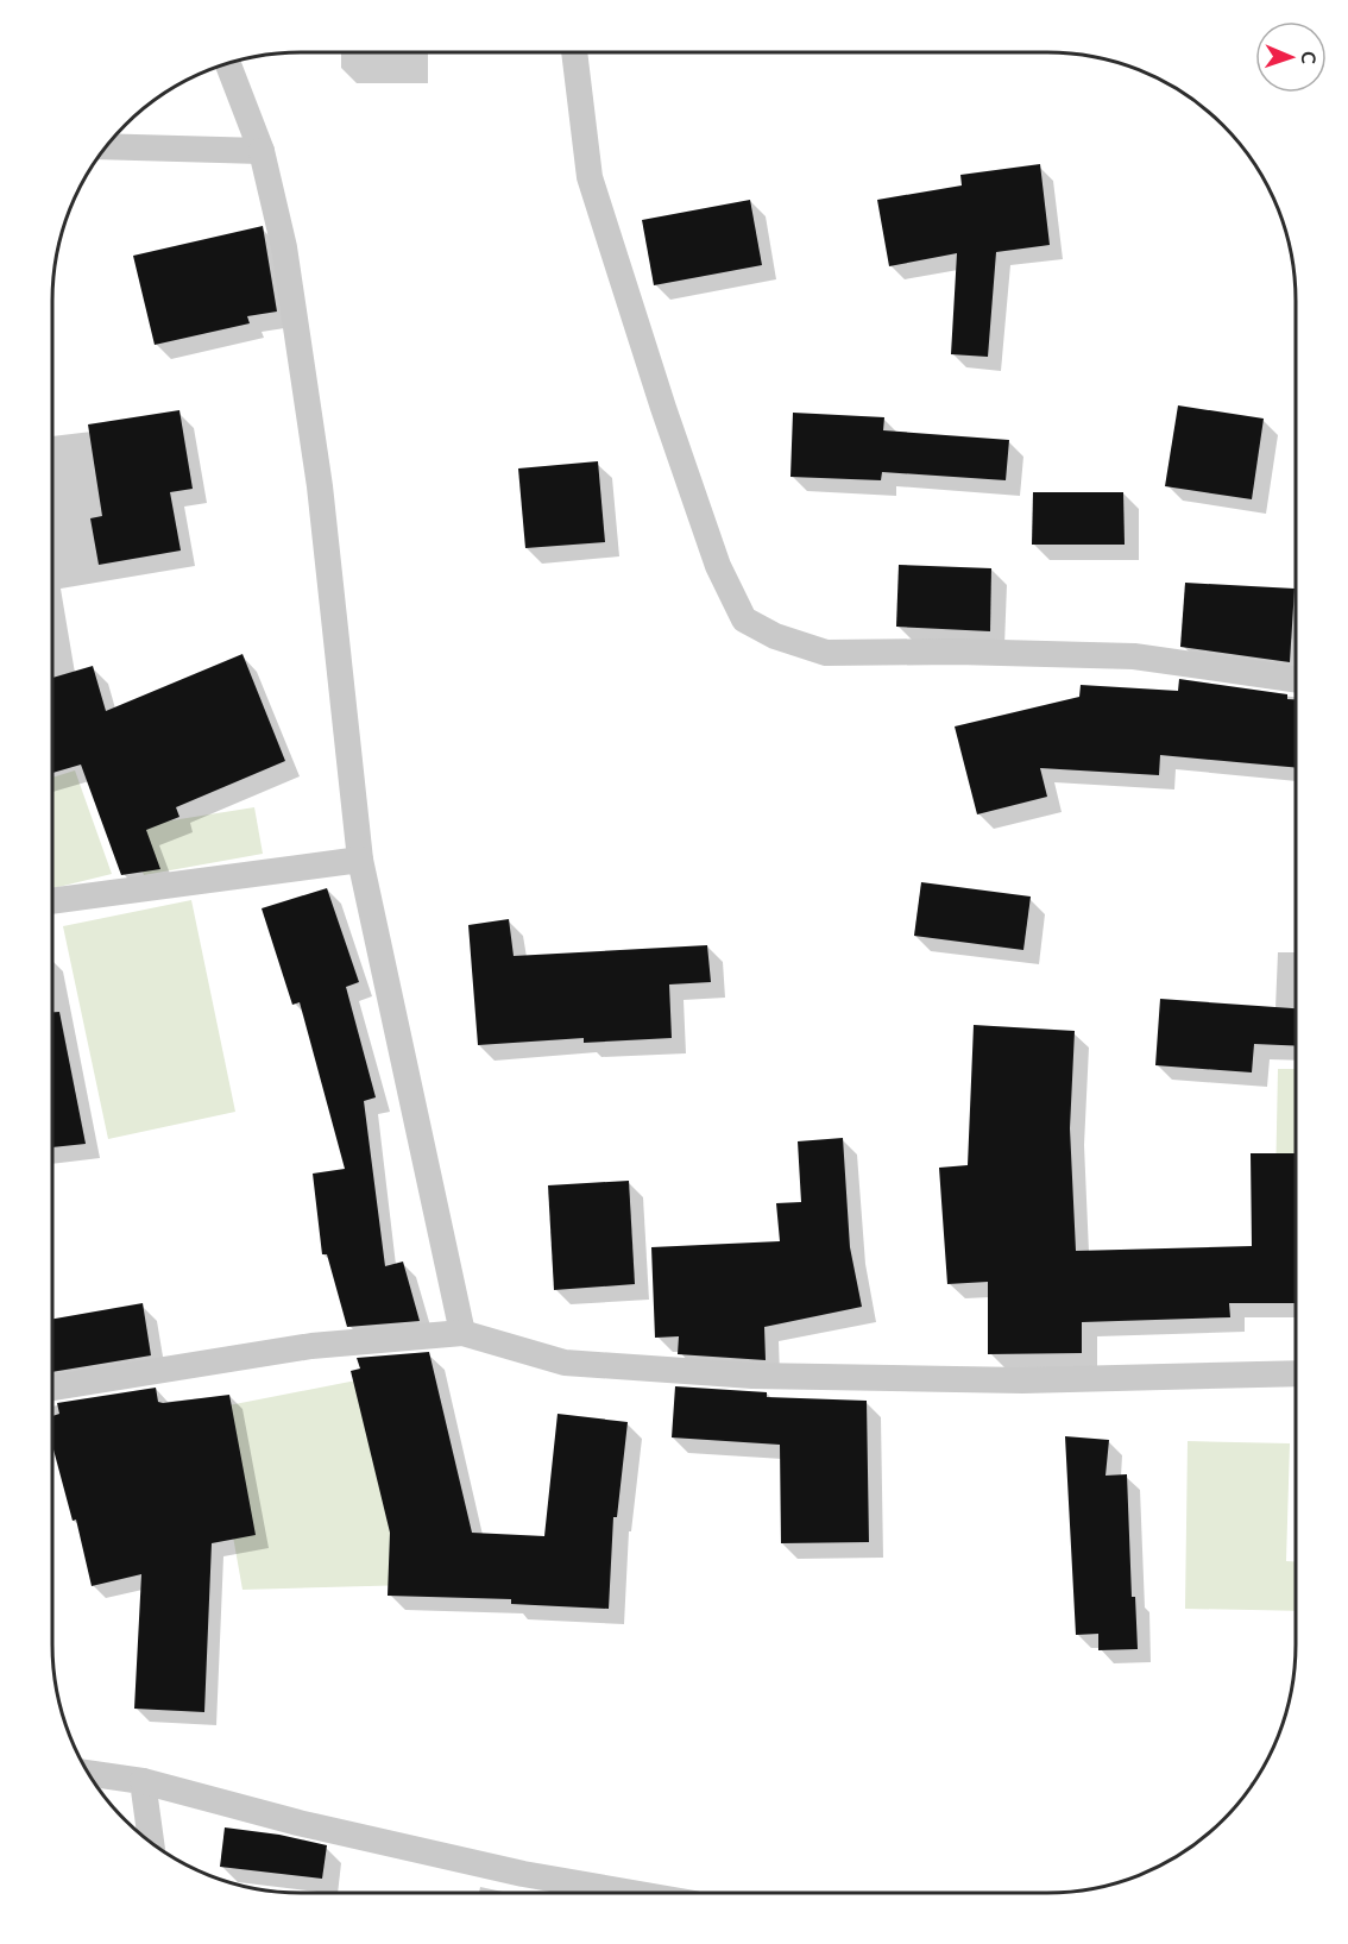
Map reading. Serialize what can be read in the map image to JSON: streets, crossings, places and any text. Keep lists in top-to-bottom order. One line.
{"north":"right"}
